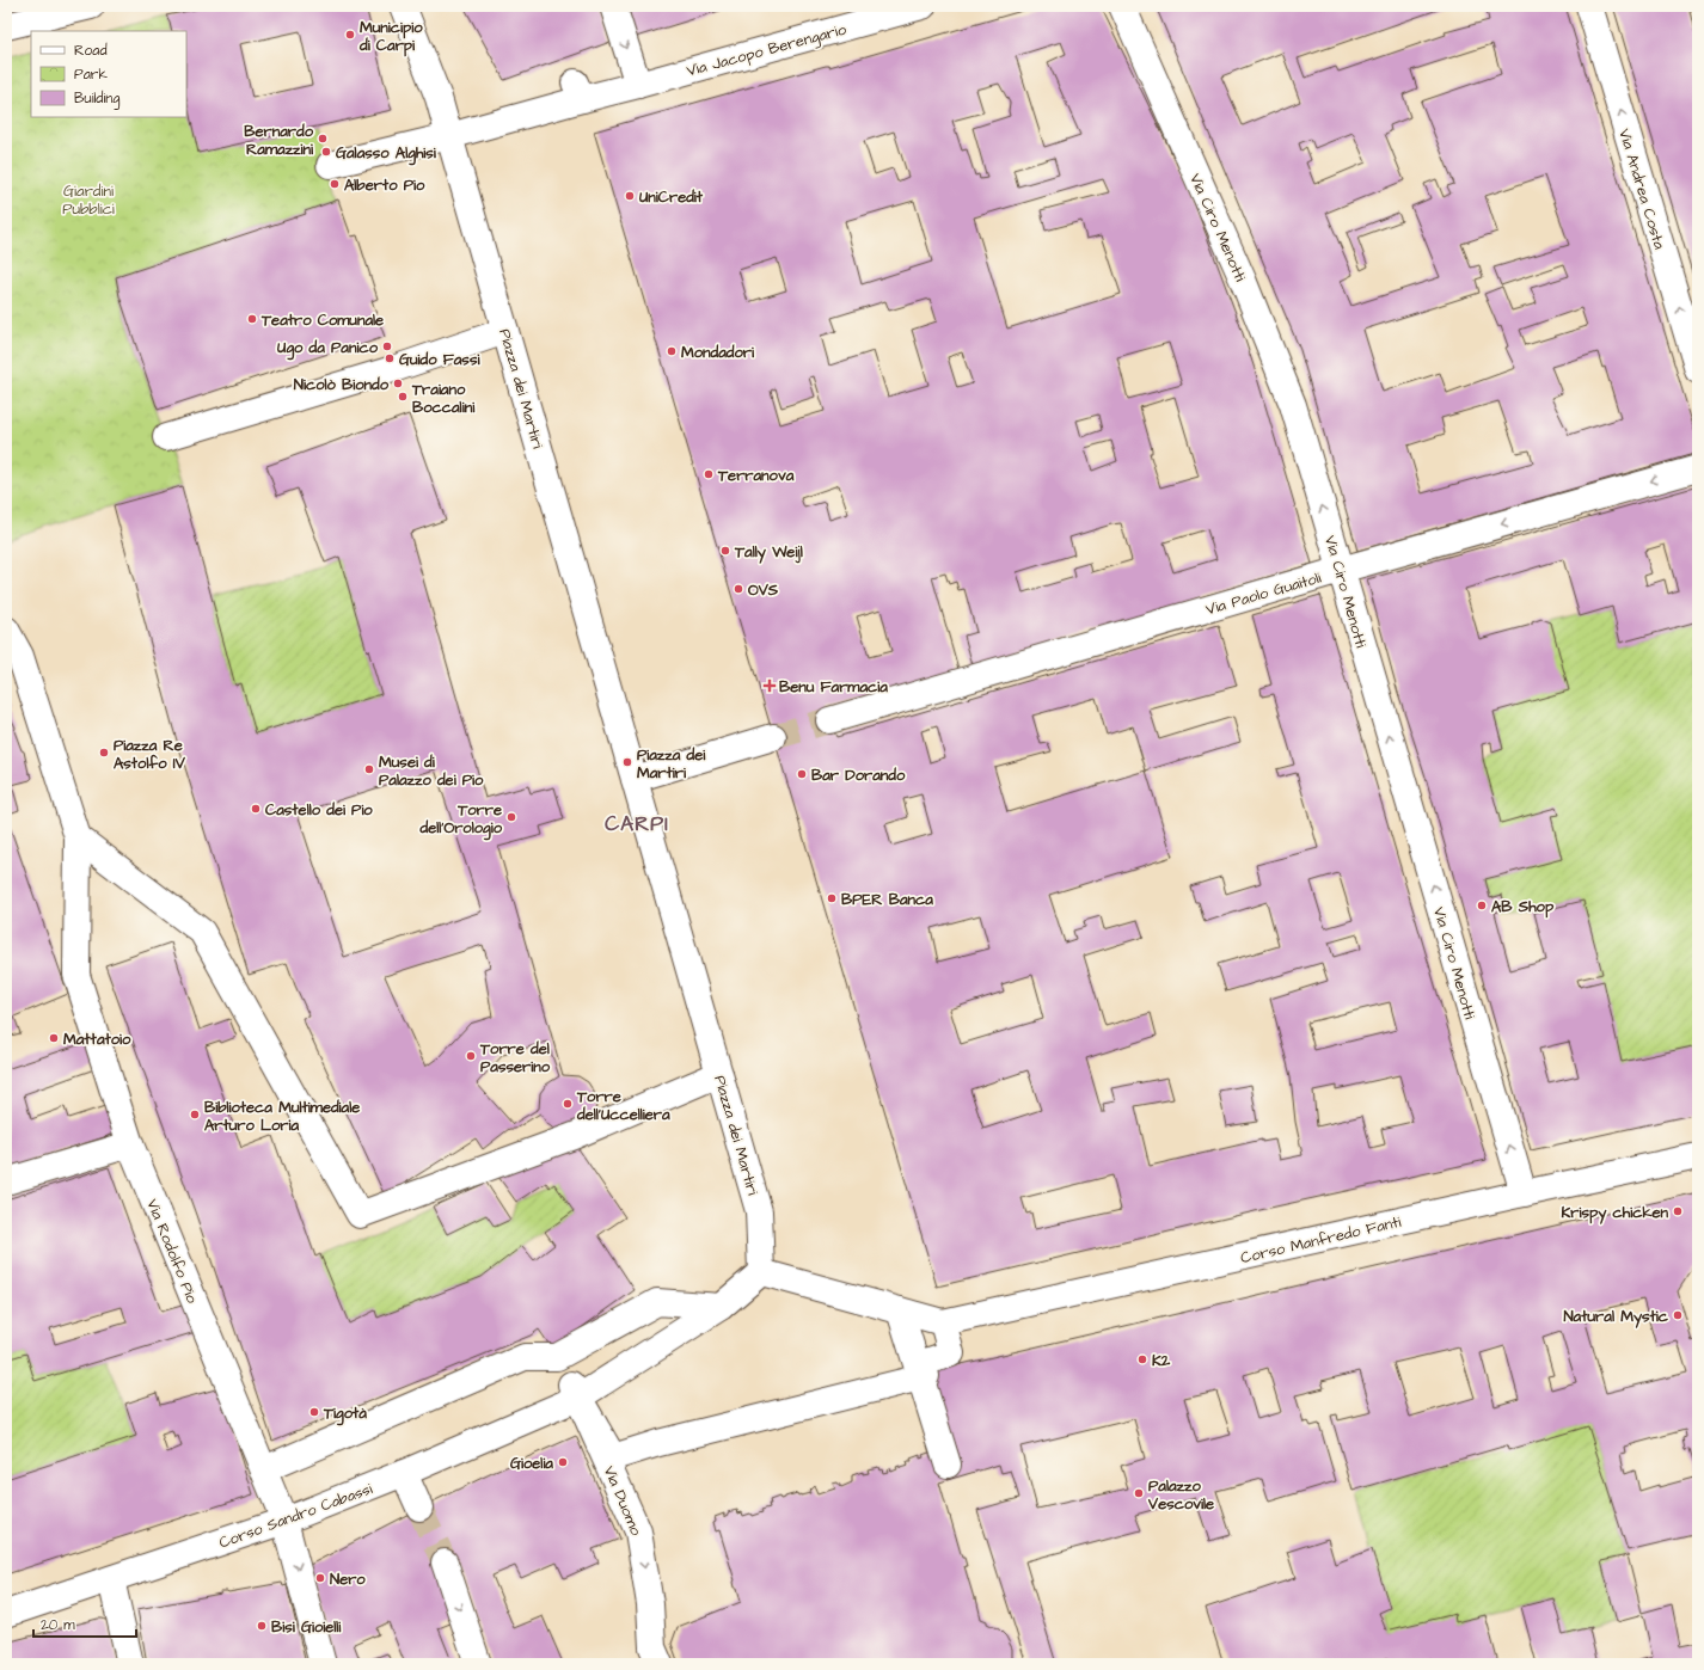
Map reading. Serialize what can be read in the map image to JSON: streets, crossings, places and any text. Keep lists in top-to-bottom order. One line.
{"streets":{"street":["Via Jacopo Berengario","Via Andrea Costa","Via Ciro Menotti","Piazza dei Martiri","Via Paolo Guaitoli","Corso Manfredo Fanti","Via Rodolfo Pio","Via Duomo","Corso Sandro Cabassi"]},"crossings":[["Via Ciro Menotti","Via Paolo Guaitoli"],["Via Ciro Menotti","Corso Manfredo Fanti"],["Via Rodolfo Pio","Corso Sandro Cabassi"],["Via Duomo","Corso Sandro Cabassi"]],"one_way":["Via Andrea Costa","Via Ciro Menotti","Via Paolo Guaitoli"],"districts":["CARPI"],"parks":["Giardini Pubblici"],"places":{"other":["Municipio di Carpi","Bernardo Ramazzini","Galasso Alghisi","Alberto Pio","UniCredit","Teatro Comunale","Ugo da Panico","Mondadori","Guido Fassi","Nicolò Biondo","Traiano Boccalini","Terranova","Tally Weijl","OVS","Piazza Re Astolfo IV","Piazza dei Martiri","Musei di Palazzo dei Pio","Bar Dorando","Castello dei Pio","Torre dell’Orologio","BPER Banca","AB Shop","Mattatoio","Torre del Passerino","Torre dell’Uccelliera","Biblioteca Multimediale Arturo Loria","Krispy chicken","Natural Mystic","K2","Tigotà","Gioelia","Palazzo Vescovile","Nero","Bisi Gioielli"],"health":["Benu Farmacia"]},"legend":["Road","Park","Building"],"scale_bar":"20 m"}
